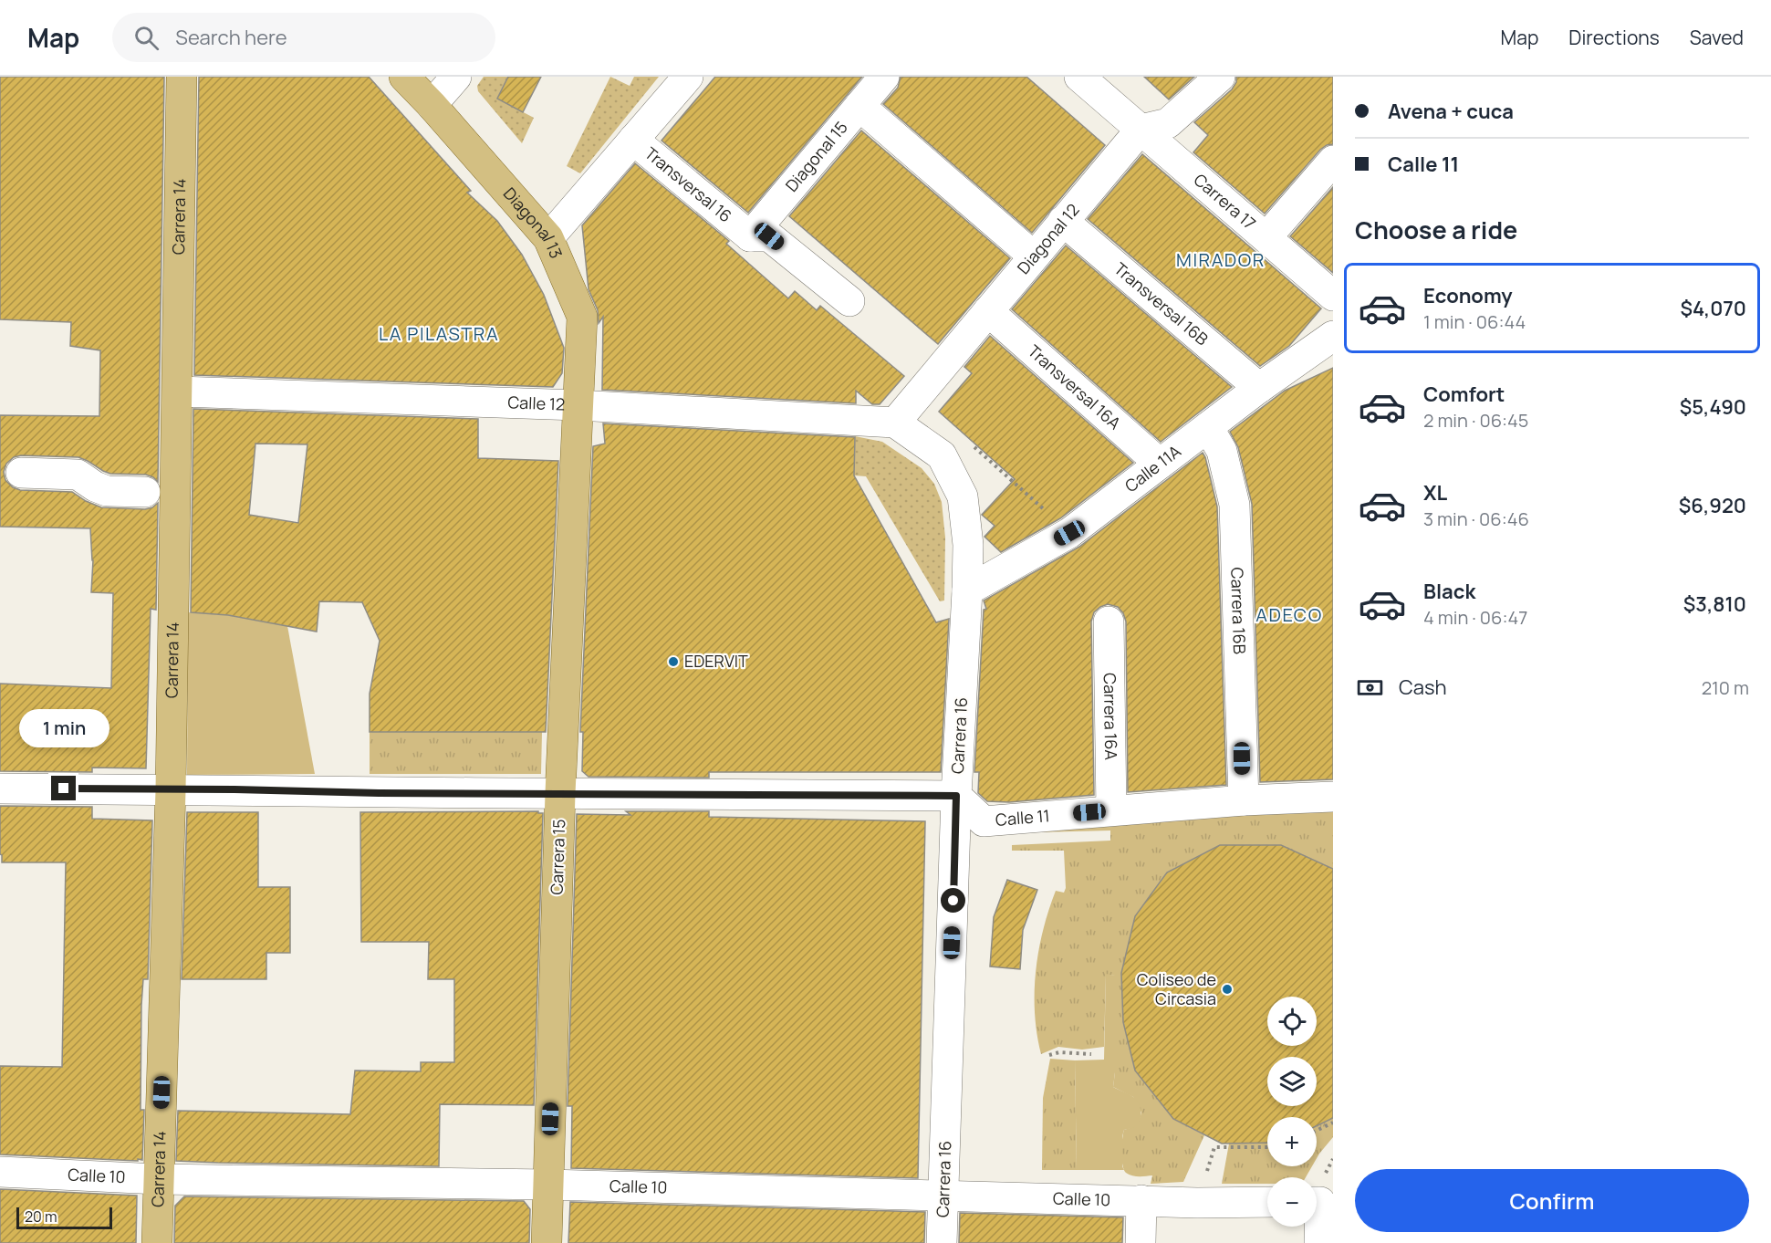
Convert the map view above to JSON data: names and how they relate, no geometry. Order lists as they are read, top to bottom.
{
  "streets": {
    "main road": ["Carrera 14", "Diagonal 13", "Carrera 15"],
    "street": [
      "Diagonal 15",
      "Transversal 16",
      "Carrera 17",
      "Diagonal 12",
      "Transversal 16B",
      "Transversal 16A",
      "Calle 12",
      "Calle 11A",
      "Carrera 16B",
      "Carrera 16A",
      "Carrera 16",
      "Calle 11",
      "Calle 10"
    ]
  },
  "crossings": [
    ["Diagonal 15", "Transversal 16"],
    ["Carrera 17", "Diagonal 12"],
    ["Carrera 14", "Calle 12"],
    ["Carrera 14", "Calle 10"],
    ["Diagonal 13", "Calle 12"],
    ["Diagonal 13", "Carrera 15"],
    ["Diagonal 12", "Transversal 16B"],
    ["Diagonal 12", "Transversal 16A"],
    ["Diagonal 12", "Calle 12"],
    ["Diagonal 12", "Carrera 16"],
    ["Transversal 16B", "Calle 11A"],
    ["Transversal 16A", "Calle 11A"],
    ["Calle 12", "Carrera 16"],
    ["Calle 12", "Carrera 15"],
    ["Calle 11A", "Carrera 16B"],
    ["Calle 11A", "Carrera 16"],
    ["Carrera 16B", "Calle 11"],
    ["Carrera 16A", "Calle 11"],
    ["Carrera 16", "Calle 11"],
    ["Carrera 16", "Calle 10"],
    ["Carrera 15", "Calle 10"]
  ],
  "districts": ["MIRADOR", "LA PILASTRA", "ADECO"],
  "places": ["EDERVIT", "Coliseo de Circasia"],
  "scale_bar": "20 m",
  "page": {
    "header": "Map",
    "search": "Search here",
    "nav": ["Map", "Directions", "Saved"],
    "banner": ["Avena + cuca", "Calle 11"],
    "heading": "Choose a ride",
    "list": [
      {
        "name": "Economy",
        "note": "1 min · 06:44",
        "value": "$4,070"
      },
      {
        "name": "Comfort",
        "note": "2 min · 06:45",
        "value": "$5,490"
      },
      {
        "name": "XL",
        "note": "3 min · 06:46",
        "value": "$6,920"
      },
      {
        "name": "Black",
        "note": "4 min · 06:47",
        "value": "$3,810"
      }
    ],
    "pay": ["Cash", "210 m"],
    "bubble": "1 min",
    "map_buttons": ["+", "−"],
    "buttons": "Confirm",
    "scale": "20 m"
  }
}
